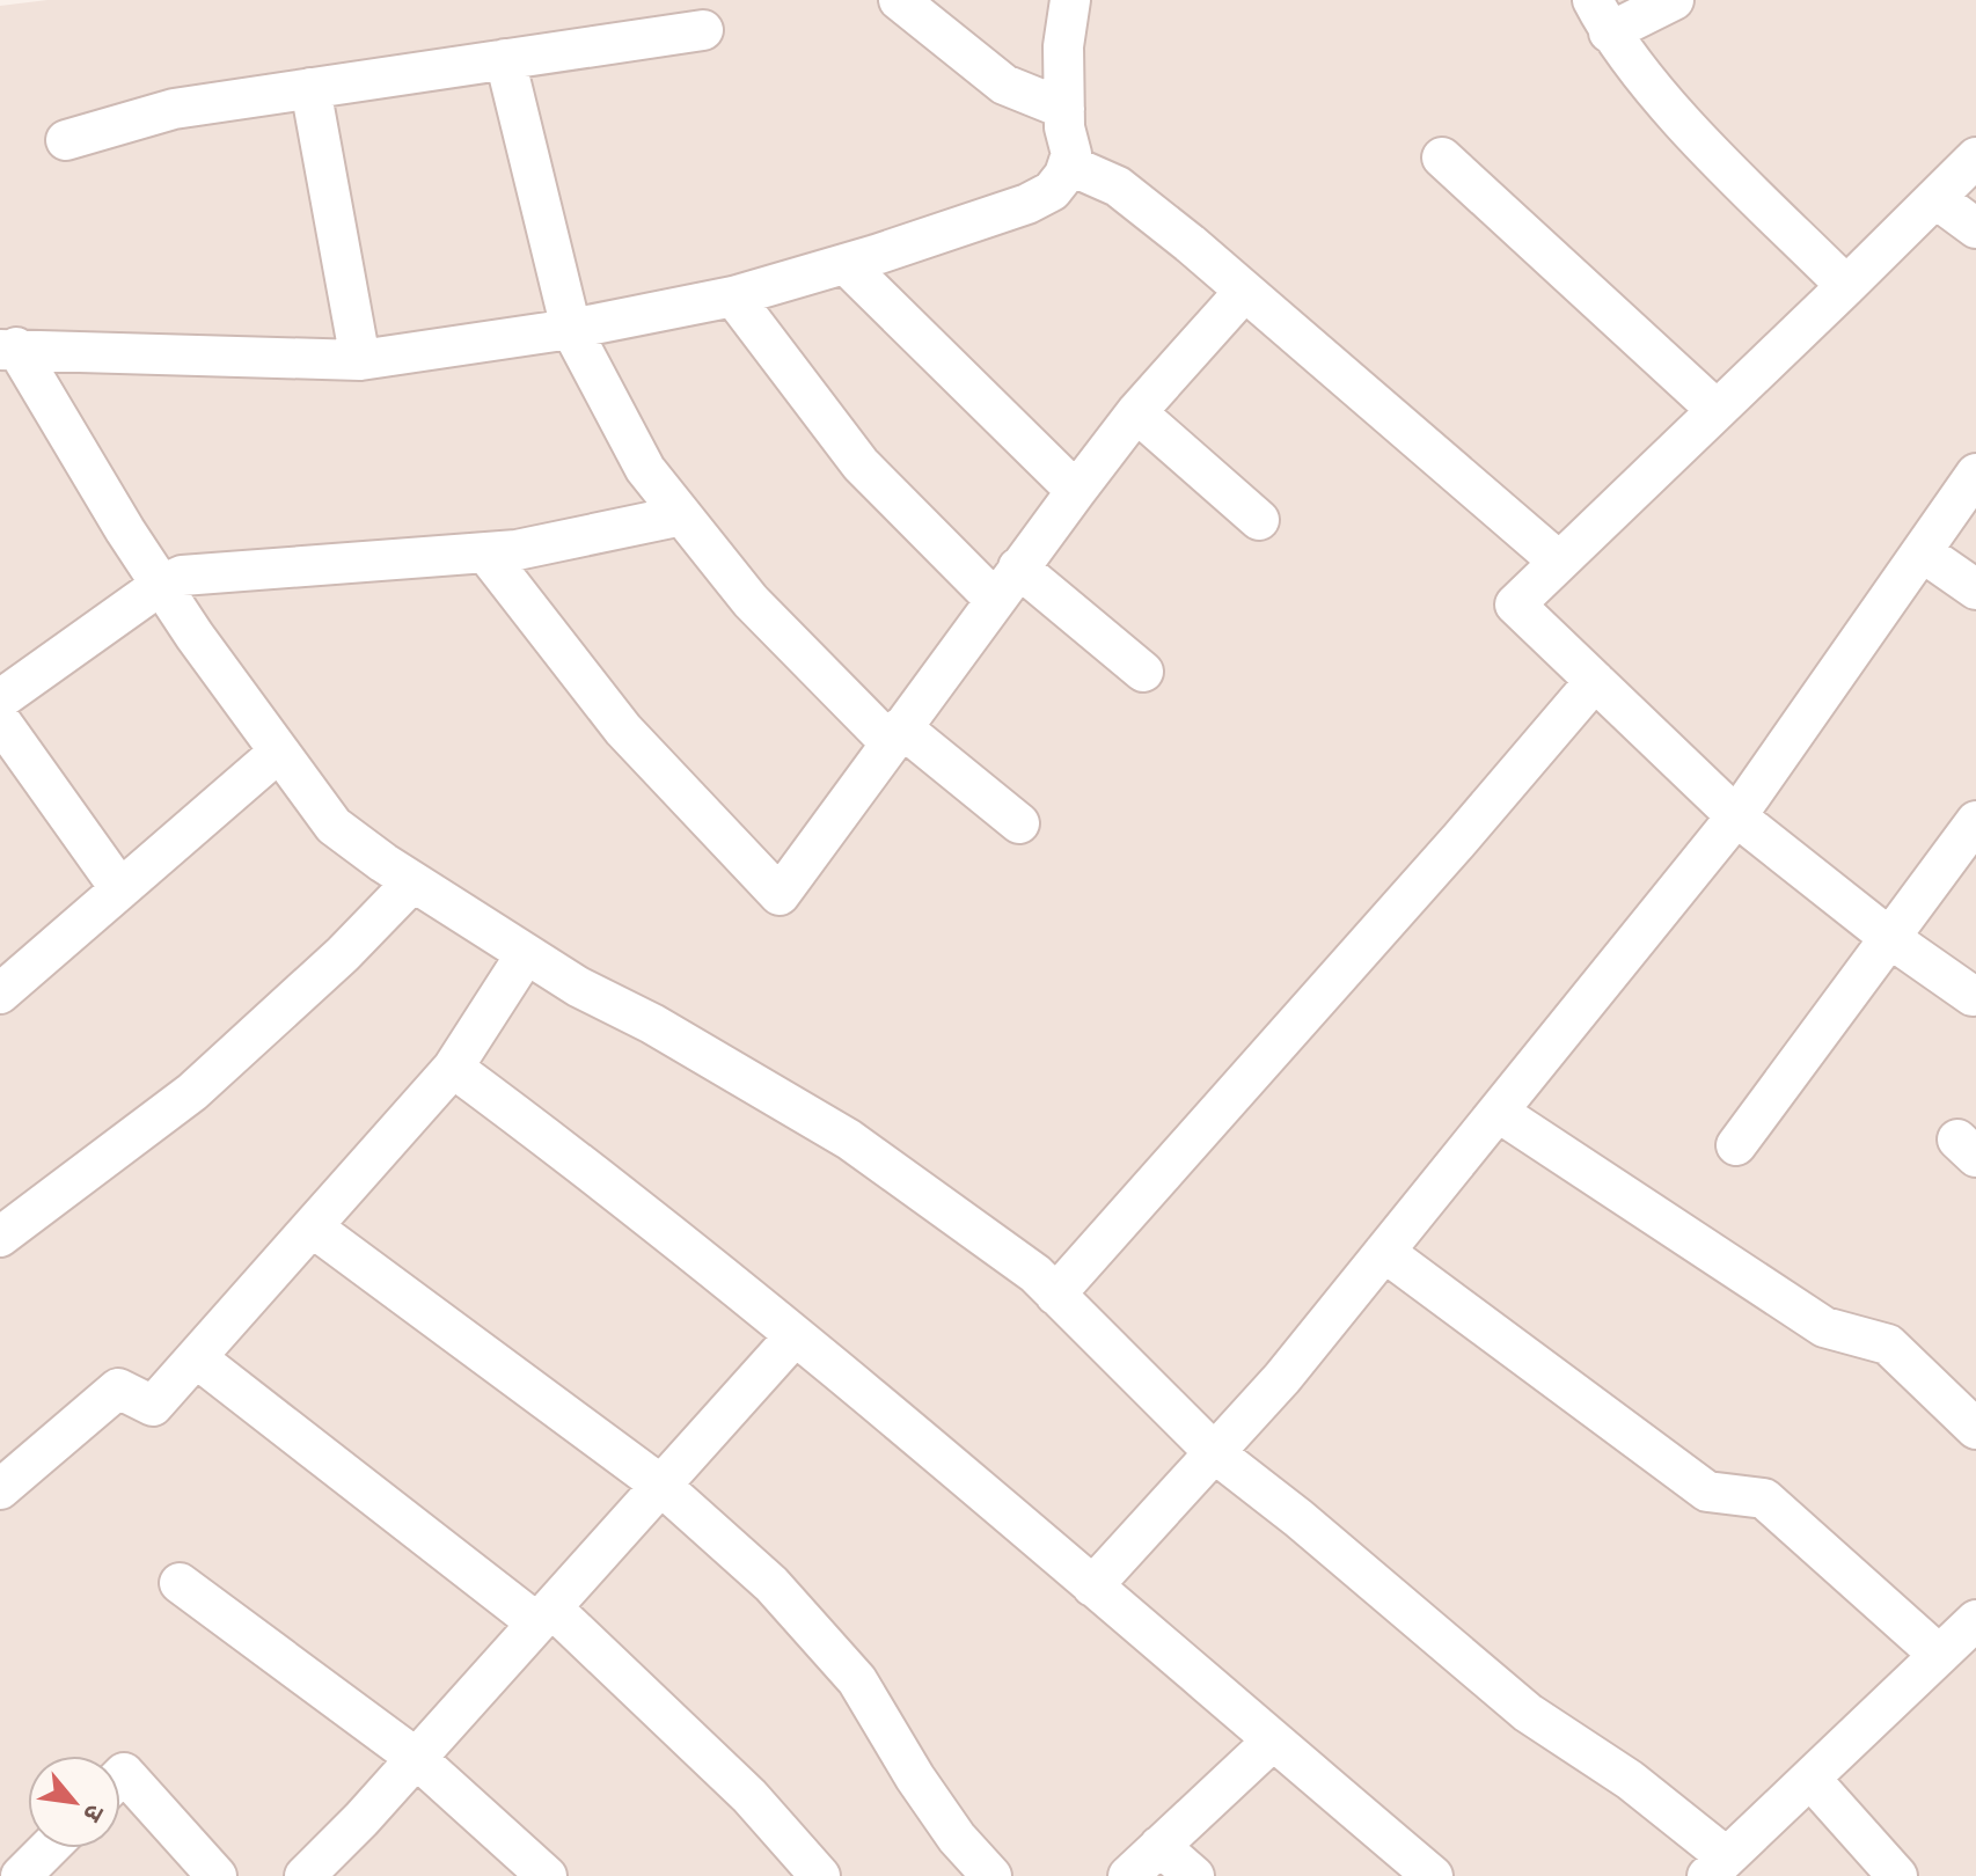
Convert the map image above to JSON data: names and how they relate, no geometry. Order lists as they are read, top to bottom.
{
  "north": "bottom right"
}
